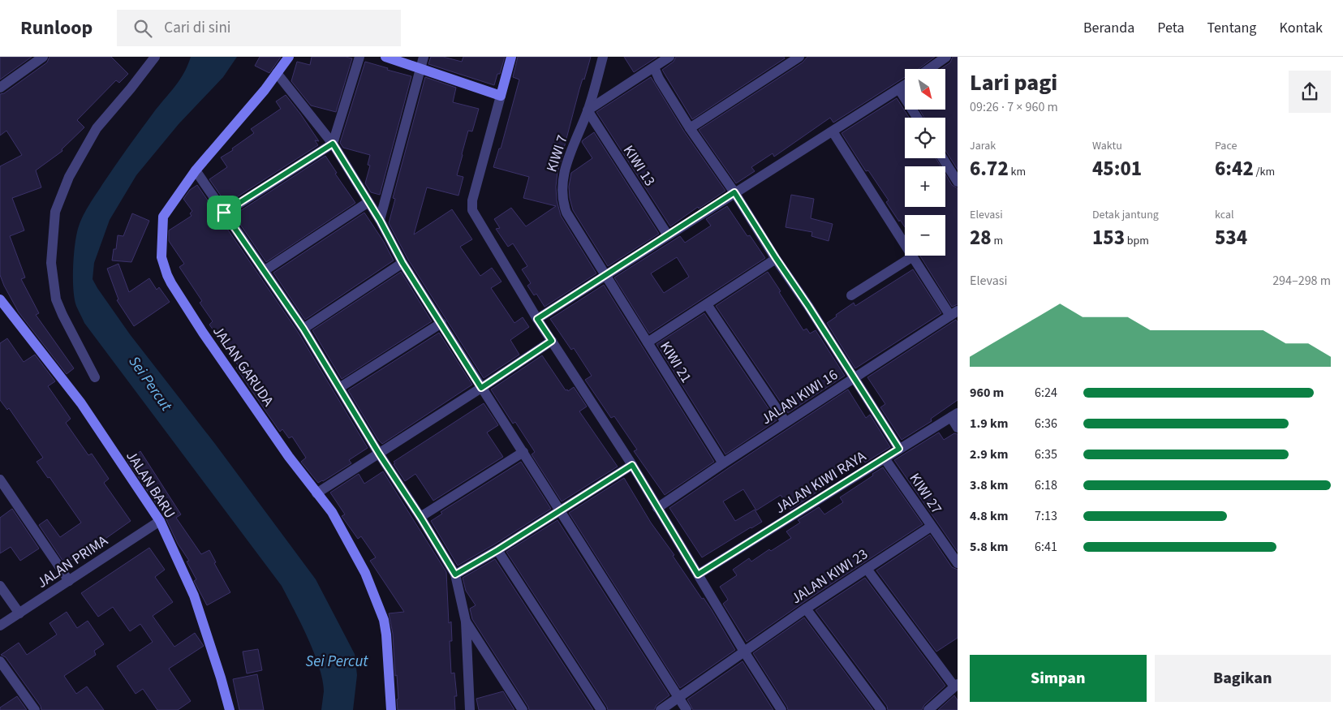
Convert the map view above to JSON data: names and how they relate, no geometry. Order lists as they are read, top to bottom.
{
  "streets": {
    "street": [
      "KIWI 7",
      "KIWI 13",
      "KIWI 21",
      "JALAN GARUDA",
      "JALAN KIWI 16",
      "JALAN KIWI RAYA",
      "JALAN BARU",
      "KIWI 27",
      "JALAN PRIMA",
      "JALAN KIWI 23"
    ]
  },
  "crossings": [
    ["KIWI 7", "KIWI 13"],
    ["KIWI 7", "KIWI 21"],
    ["KIWI 21", "JALAN KIWI 16"],
    ["JALAN KIWI RAYA", "KIWI 27"],
    ["JALAN BARU", "JALAN PRIMA"],
    ["KIWI 27", "JALAN KIWI 23"]
  ],
  "water": ["Sei Percut"],
  "north": "bottom right",
  "page": {
    "header": "Runloop",
    "search": "Cari di sini",
    "nav": [
      "Beranda",
      "Peta",
      "Tentang",
      "Kontak"
    ],
    "heading": ["Lari pagi", "09:26 · 7 × 960 m"],
    "map_buttons": ["+", "−"],
    "stats": [
      ["Jarak", "6.72 km"],
      ["Waktu", "45:01"],
      ["Pace", "6:42 /km"],
      ["Elevasi", "28 m"],
      ["Detak jantung", "153 bpm"],
      ["kcal", "534"]
    ],
    "chart": ["Elevasi", "294–298 m"],
    "list": [
      {
        "name": "960 m",
        "note": "6:24"
      },
      {
        "name": "1.9 km",
        "note": "6:36"
      },
      {
        "name": "2.9 km",
        "note": "6:35"
      },
      {
        "name": "3.8 km",
        "note": "6:18"
      },
      {
        "name": "4.8 km",
        "note": "7:13"
      },
      {
        "name": "5.8 km",
        "note": "6:41"
      }
    ],
    "buttons": ["Simpan", "Bagikan"]
  }
}
